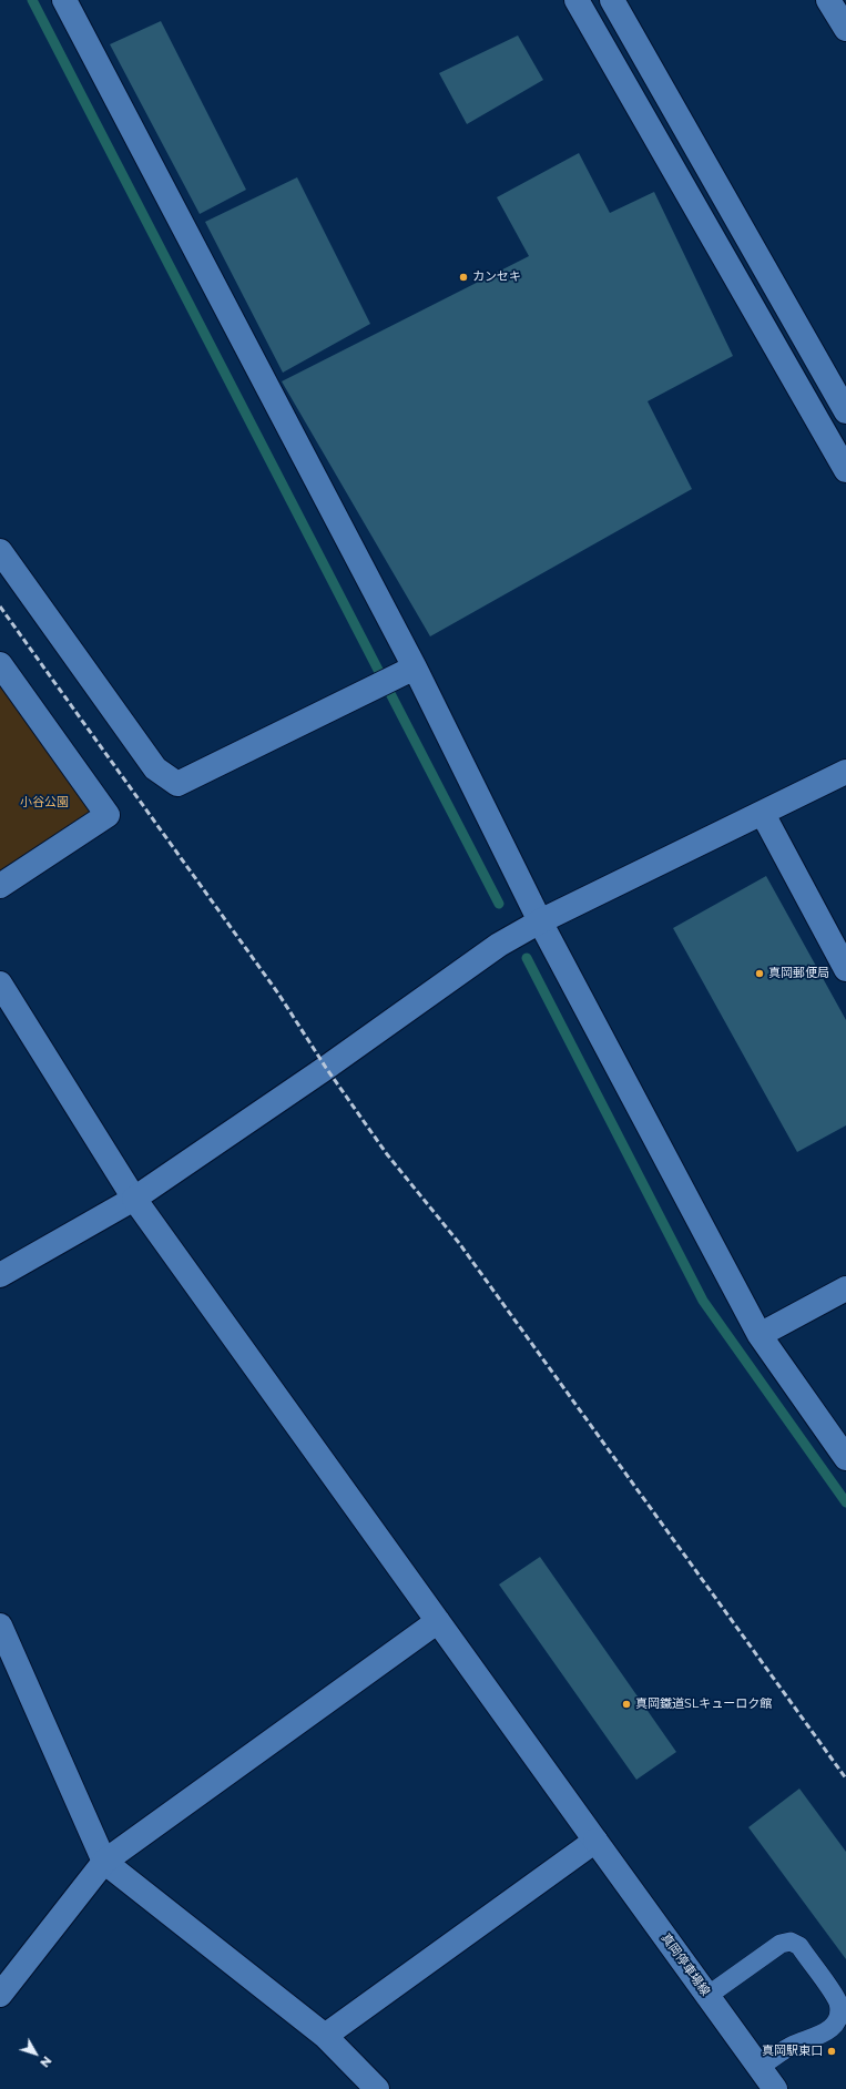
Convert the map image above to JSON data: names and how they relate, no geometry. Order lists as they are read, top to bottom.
{
  "streets": {
    "street": ["真岡停車場線"]
  },
  "parks": ["小谷公園"],
  "places": [
    "カンセキ",
    "真岡郵便局",
    "真岡鐵道SLキューロク館",
    "真岡駅東口"
  ],
  "north": "bottom right"
}
